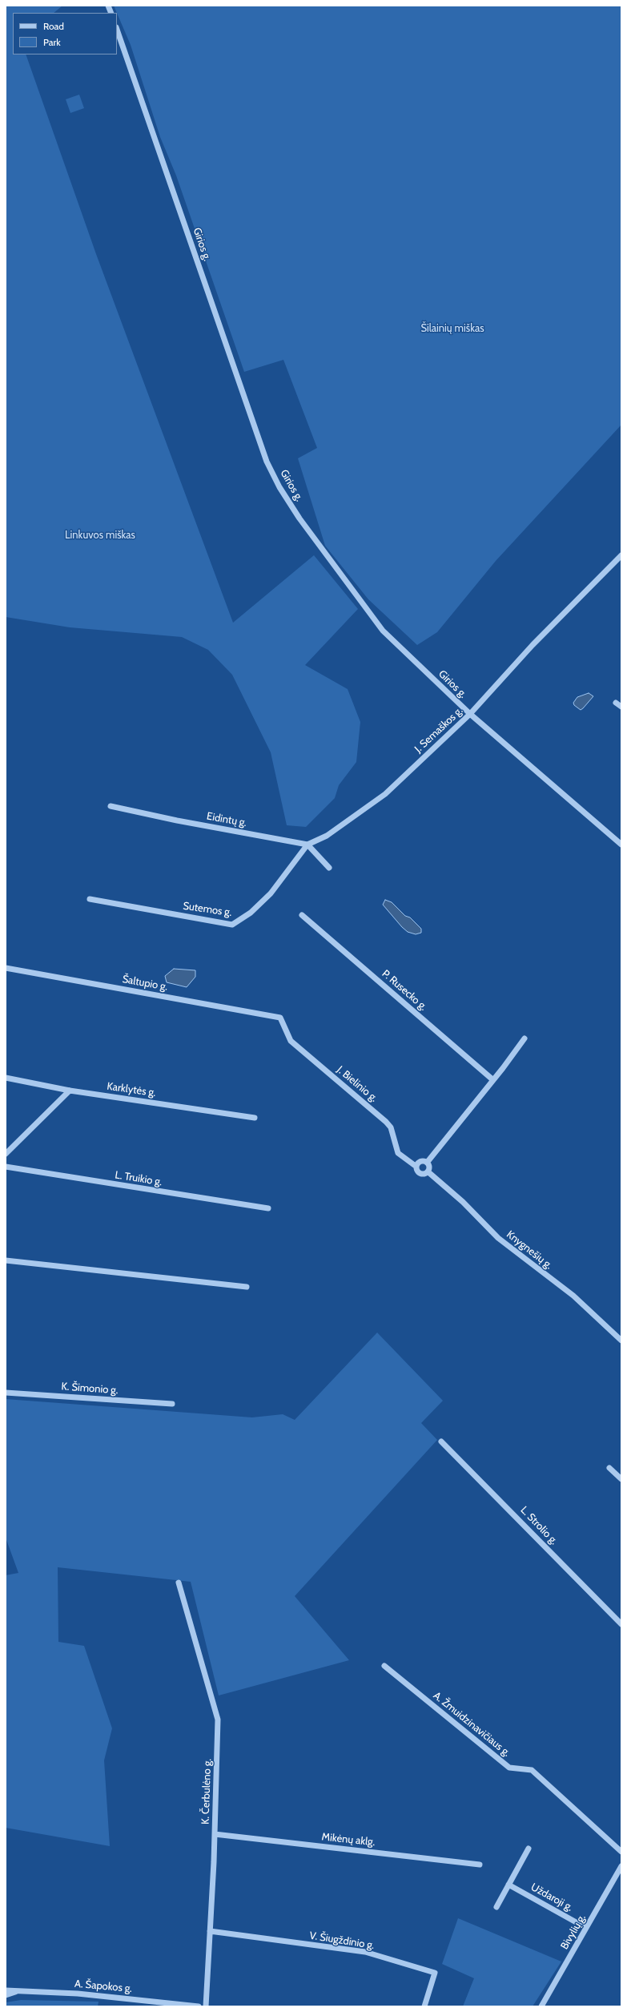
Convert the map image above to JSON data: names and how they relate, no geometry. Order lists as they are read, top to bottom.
{
  "streets": {
    "street": [
      "Girios g.",
      "J. Semaškos g.",
      "Eidintų g.",
      "Sutemos g.",
      "Šaltupio g.",
      "P. Rusecko g.",
      "J. Bielinio g.",
      "Karklytės g.",
      "L. Truikio g.",
      "Knygnešių g.",
      "K. Šimonio g.",
      "L. Strolio g.",
      "A. Žmuidzinavičiaus g.",
      "K. Čerbulėno g.",
      "Mikėnų aklg.",
      "Uždaroji g.",
      "Bivylių g.",
      "V. Šiugždinio g.",
      "A. Šapokos g."
    ]
  },
  "crossings": [
    ["Girios g.", "J. Semaškos g."],
    ["J. Semaškos g.", "Eidintų g."],
    ["J. Semaškos g.", "Sutemos g."],
    ["Eidintų g.", "Sutemos g."],
    ["Šaltupio g.", "J. Bielinio g."],
    ["J. Bielinio g.", "Knygnešių g."],
    ["K. Čerbulėno g.", "Mikėnų aklg."],
    ["K. Čerbulėno g.", "V. Šiugždinio g."],
    ["Uždaroji g.", "Bivylių g."]
  ],
  "parks": ["Šilainių miškas", "Linkuvos miškas"],
  "legend": ["Road", "Park"]
}
